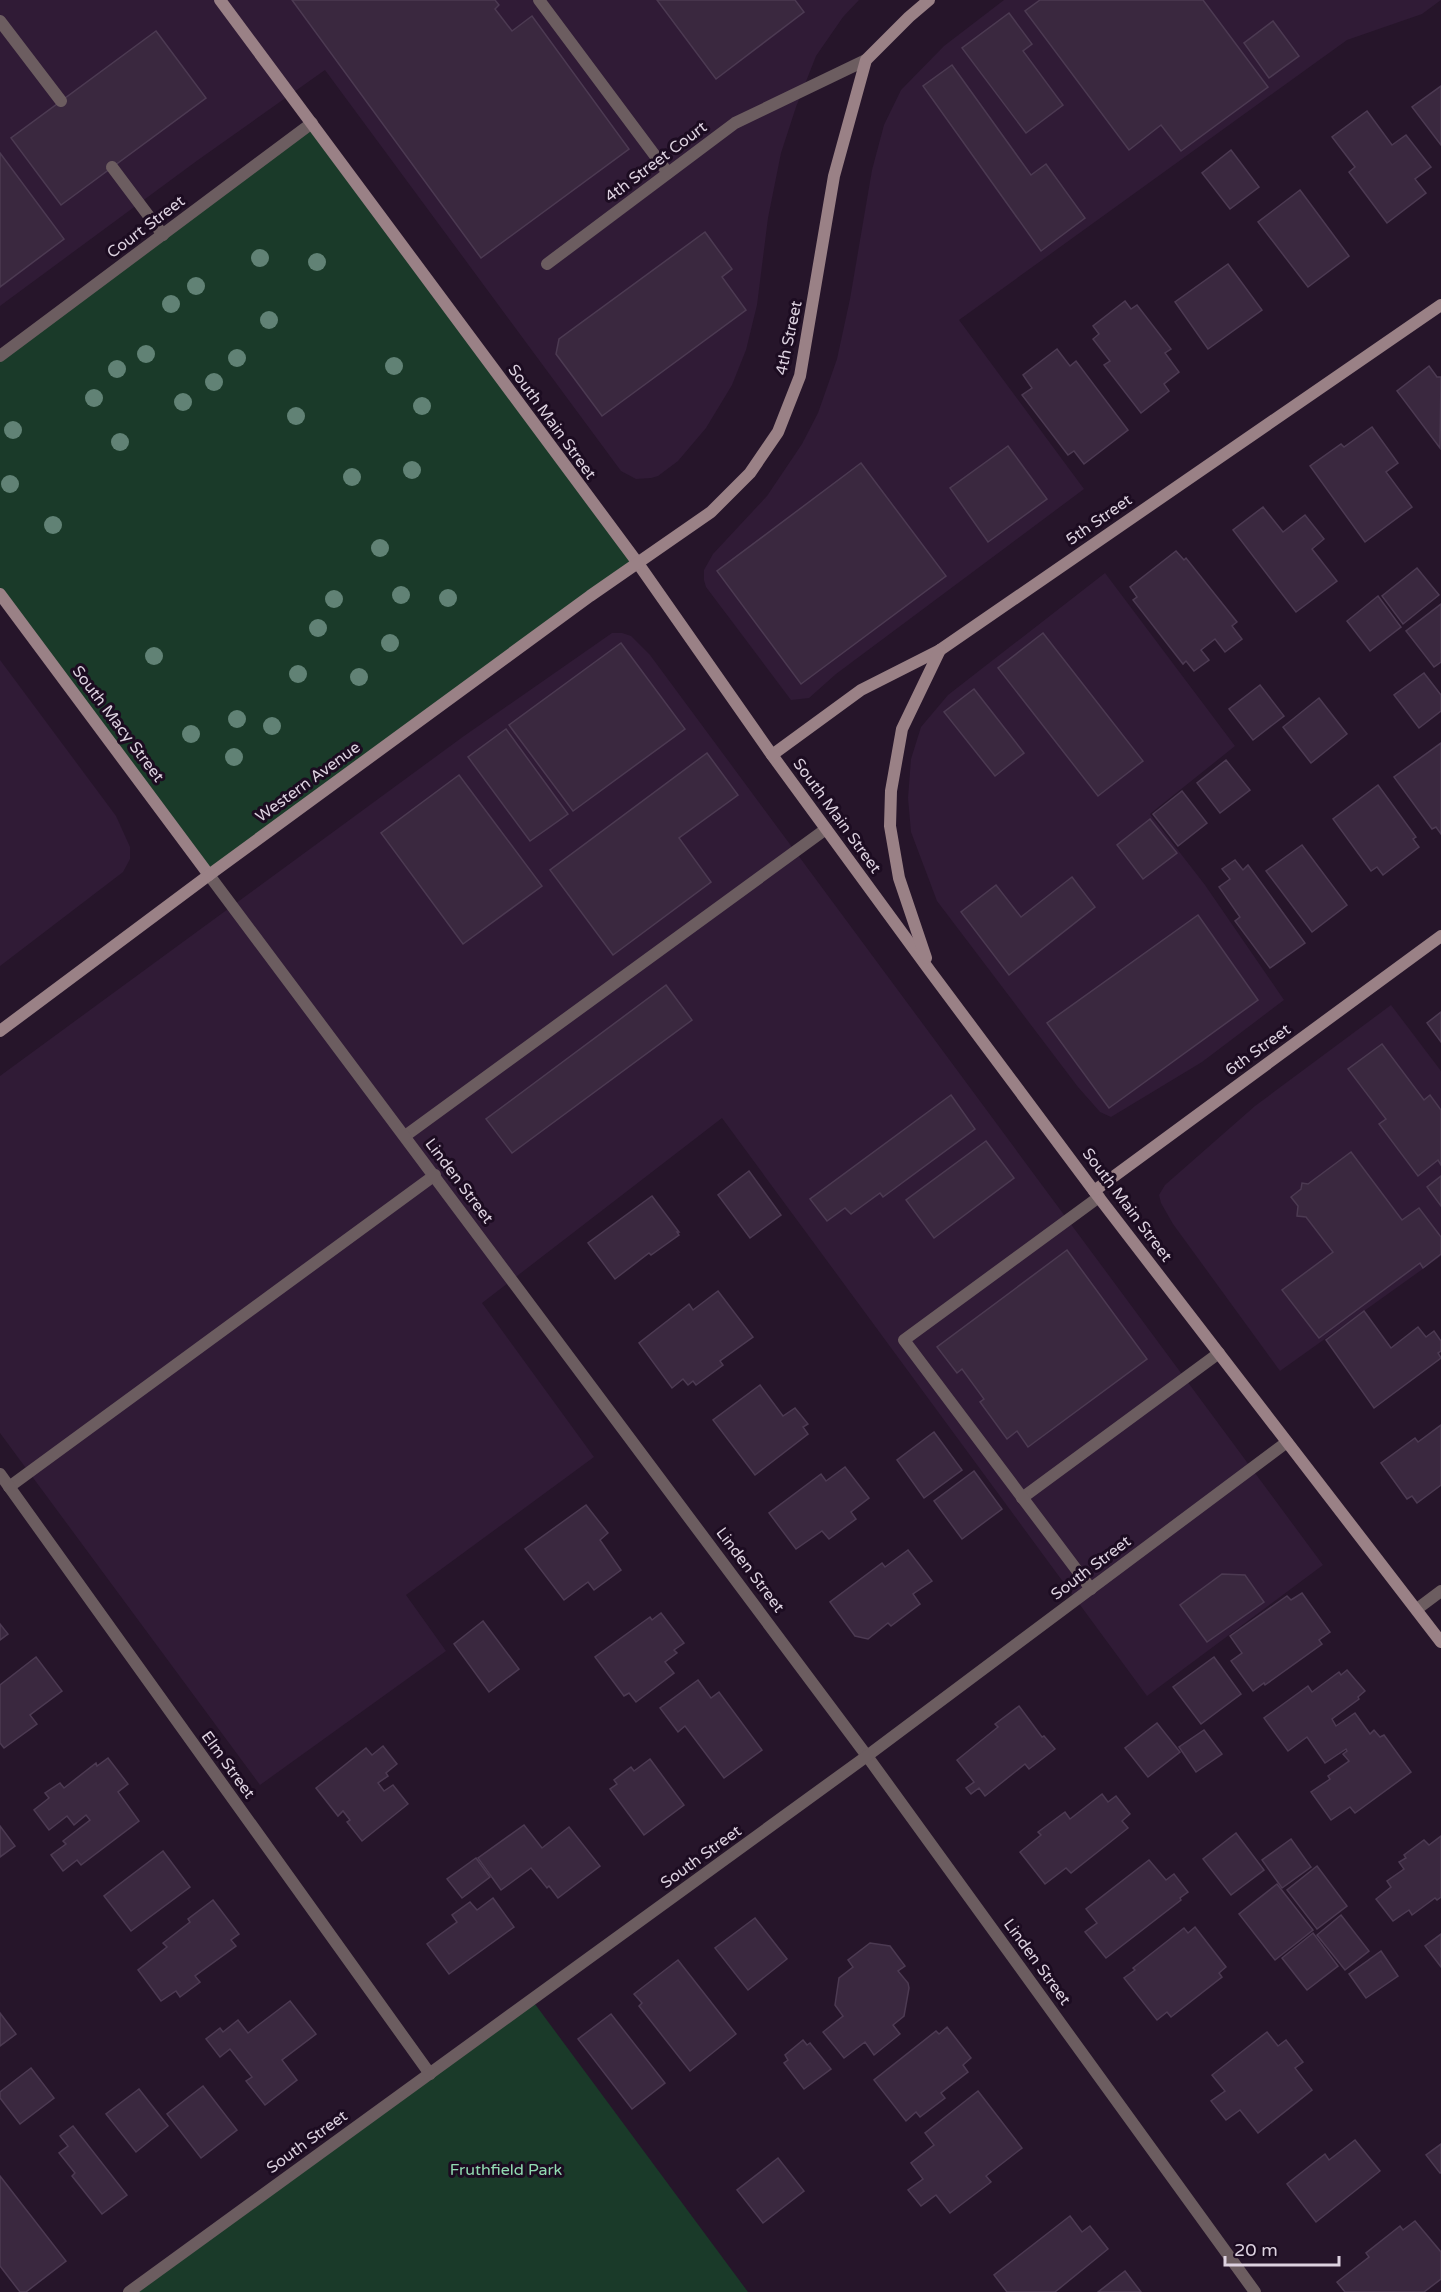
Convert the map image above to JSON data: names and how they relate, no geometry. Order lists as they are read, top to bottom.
{
  "streets": {
    "main road": [
      "4th Street",
      "South Main Street",
      "5th Street",
      "South Macy Street",
      "Western Avenue",
      "6th Street"
    ],
    "street": [
      "4th Street Court",
      "Court Street",
      "Linden Street",
      "South Street",
      "Elm Street"
    ]
  },
  "crossings": [
    ["4th Street Court", "4th Street"],
    ["Court Street", "South Main Street"],
    ["4th Street", "South Main Street"],
    ["4th Street", "Western Avenue"],
    ["South Main Street", "5th Street"],
    ["South Main Street", "Western Avenue"],
    ["South Main Street", "6th Street"],
    ["South Main Street", "South Street"],
    ["South Macy Street", "Western Avenue"],
    ["South Macy Street", "Linden Street"],
    ["Western Avenue", "Linden Street"],
    ["Linden Street", "South Street"],
    ["South Street", "Elm Street"]
  ],
  "parks": ["Fruthfield Park"],
  "scale_bar": "20 m"
}
